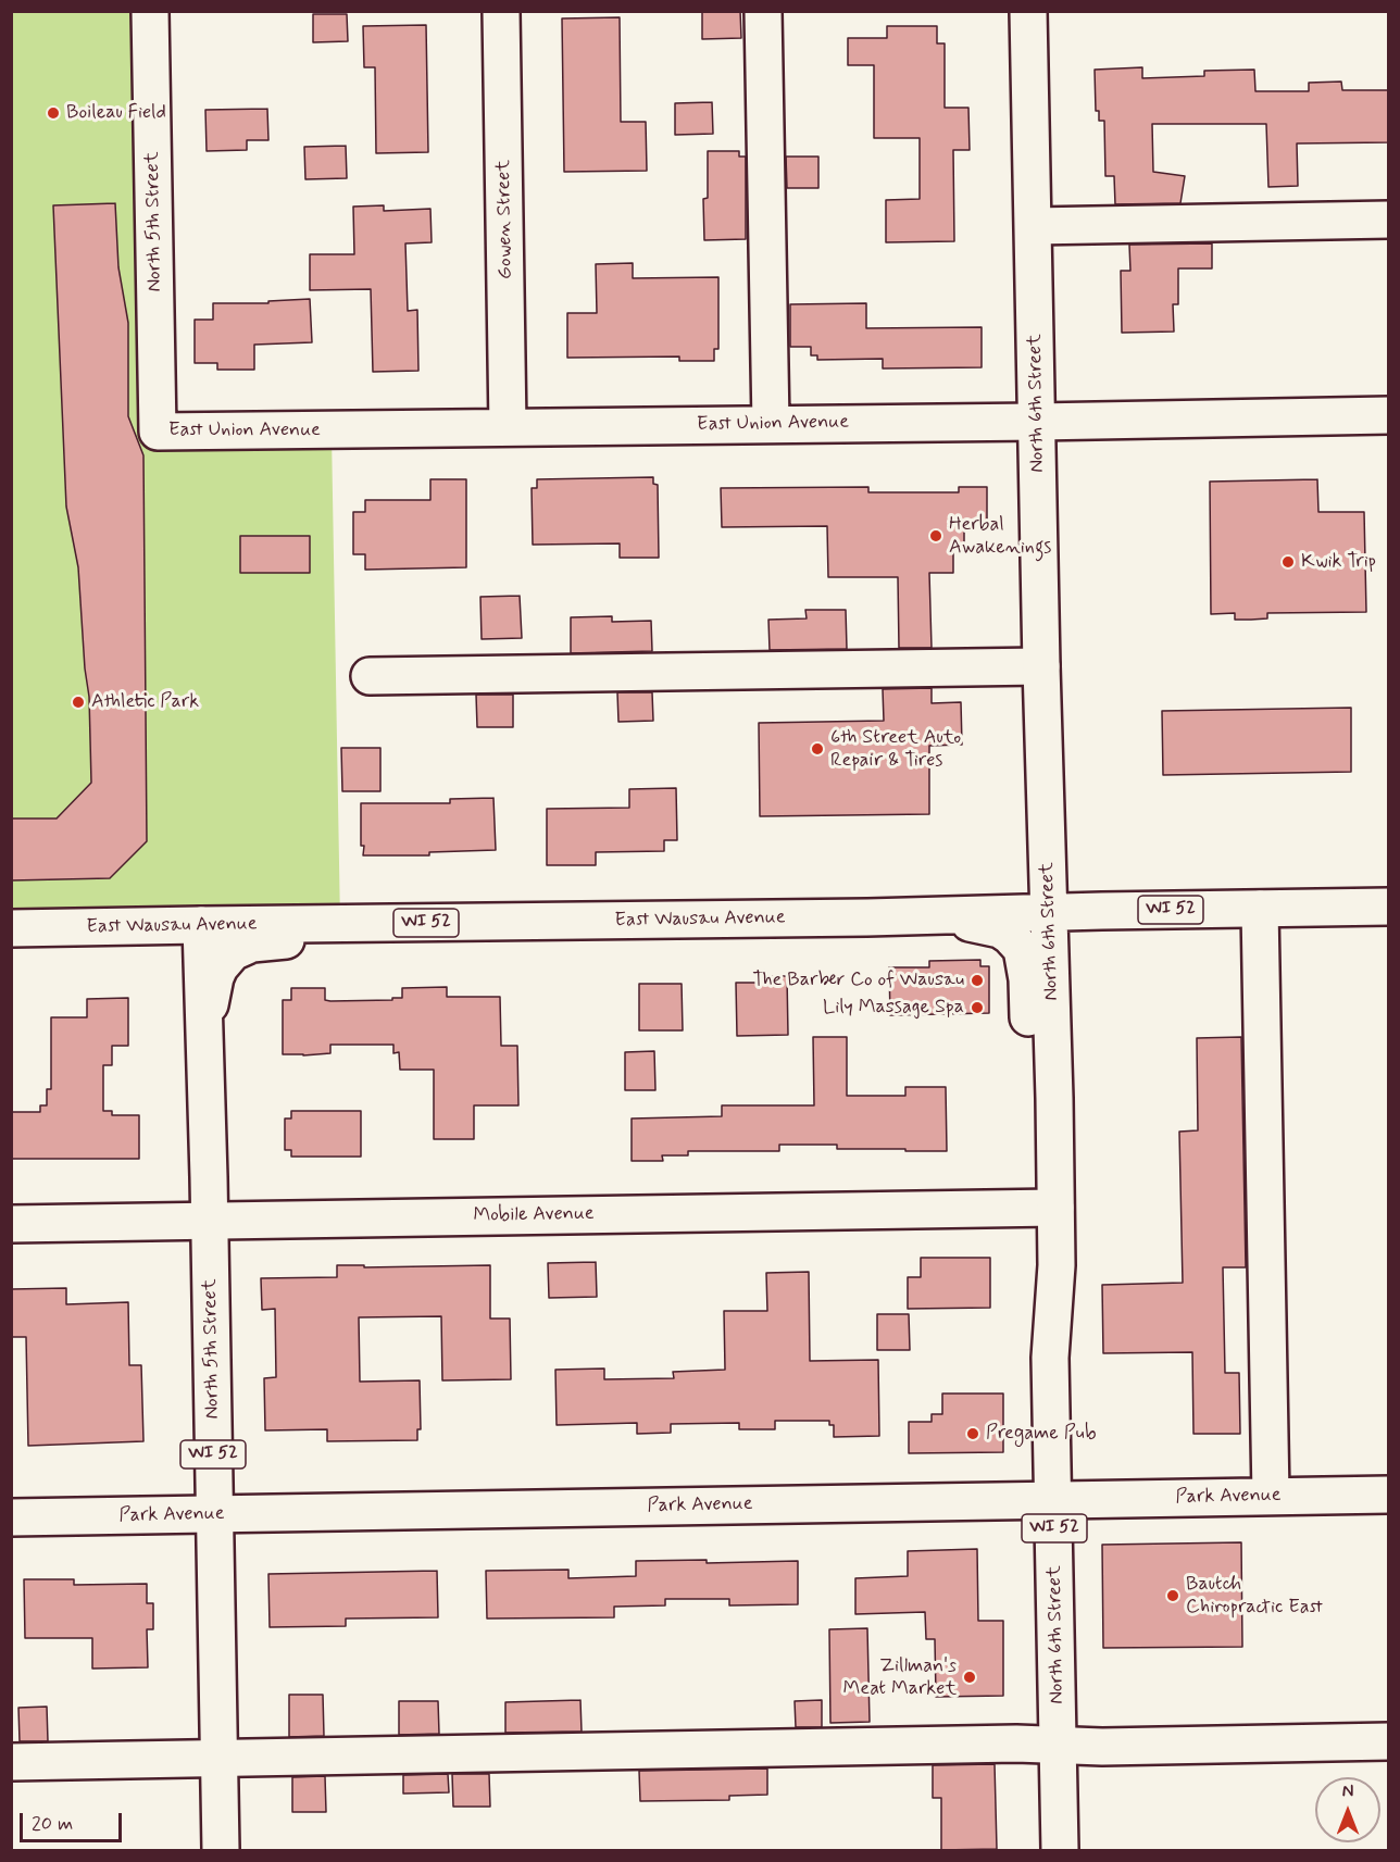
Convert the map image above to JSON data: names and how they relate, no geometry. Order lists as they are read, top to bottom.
{
  "streets": {
    "main road": [
      "Gowen Street",
      "North 5th Street",
      "North 6th Street",
      "East Union Avenue",
      "WI 52",
      "East Wausau Avenue",
      "Mobile Avenue",
      "Park Avenue"
    ]
  },
  "crossings": [
    ["Gowen Street", "East Union Avenue"],
    ["North 5th Street", "East Union Avenue"],
    ["North 5th Street", "East Wausau Avenue"],
    ["North 5th Street", "Mobile Avenue"],
    ["North 5th Street", "Park Avenue"],
    ["North 6th Street", "East Union Avenue"],
    ["North 6th Street", "East Wausau Avenue"],
    ["North 6th Street", "Mobile Avenue"],
    ["North 6th Street", "Park Avenue"]
  ],
  "places": [
    "Boileau Field",
    "Herbal Awakenings",
    "Kwik Trip",
    "Athletic Park",
    "6th Street Auto Repair & Tires",
    "The Barber Co of Wausau",
    "Lily Massage Spa",
    "Pregame Pub",
    "Bautch Chiropractic East",
    "Zillman's Meat Market"
  ],
  "scale_bar": "20 m",
  "north": "top"
}
